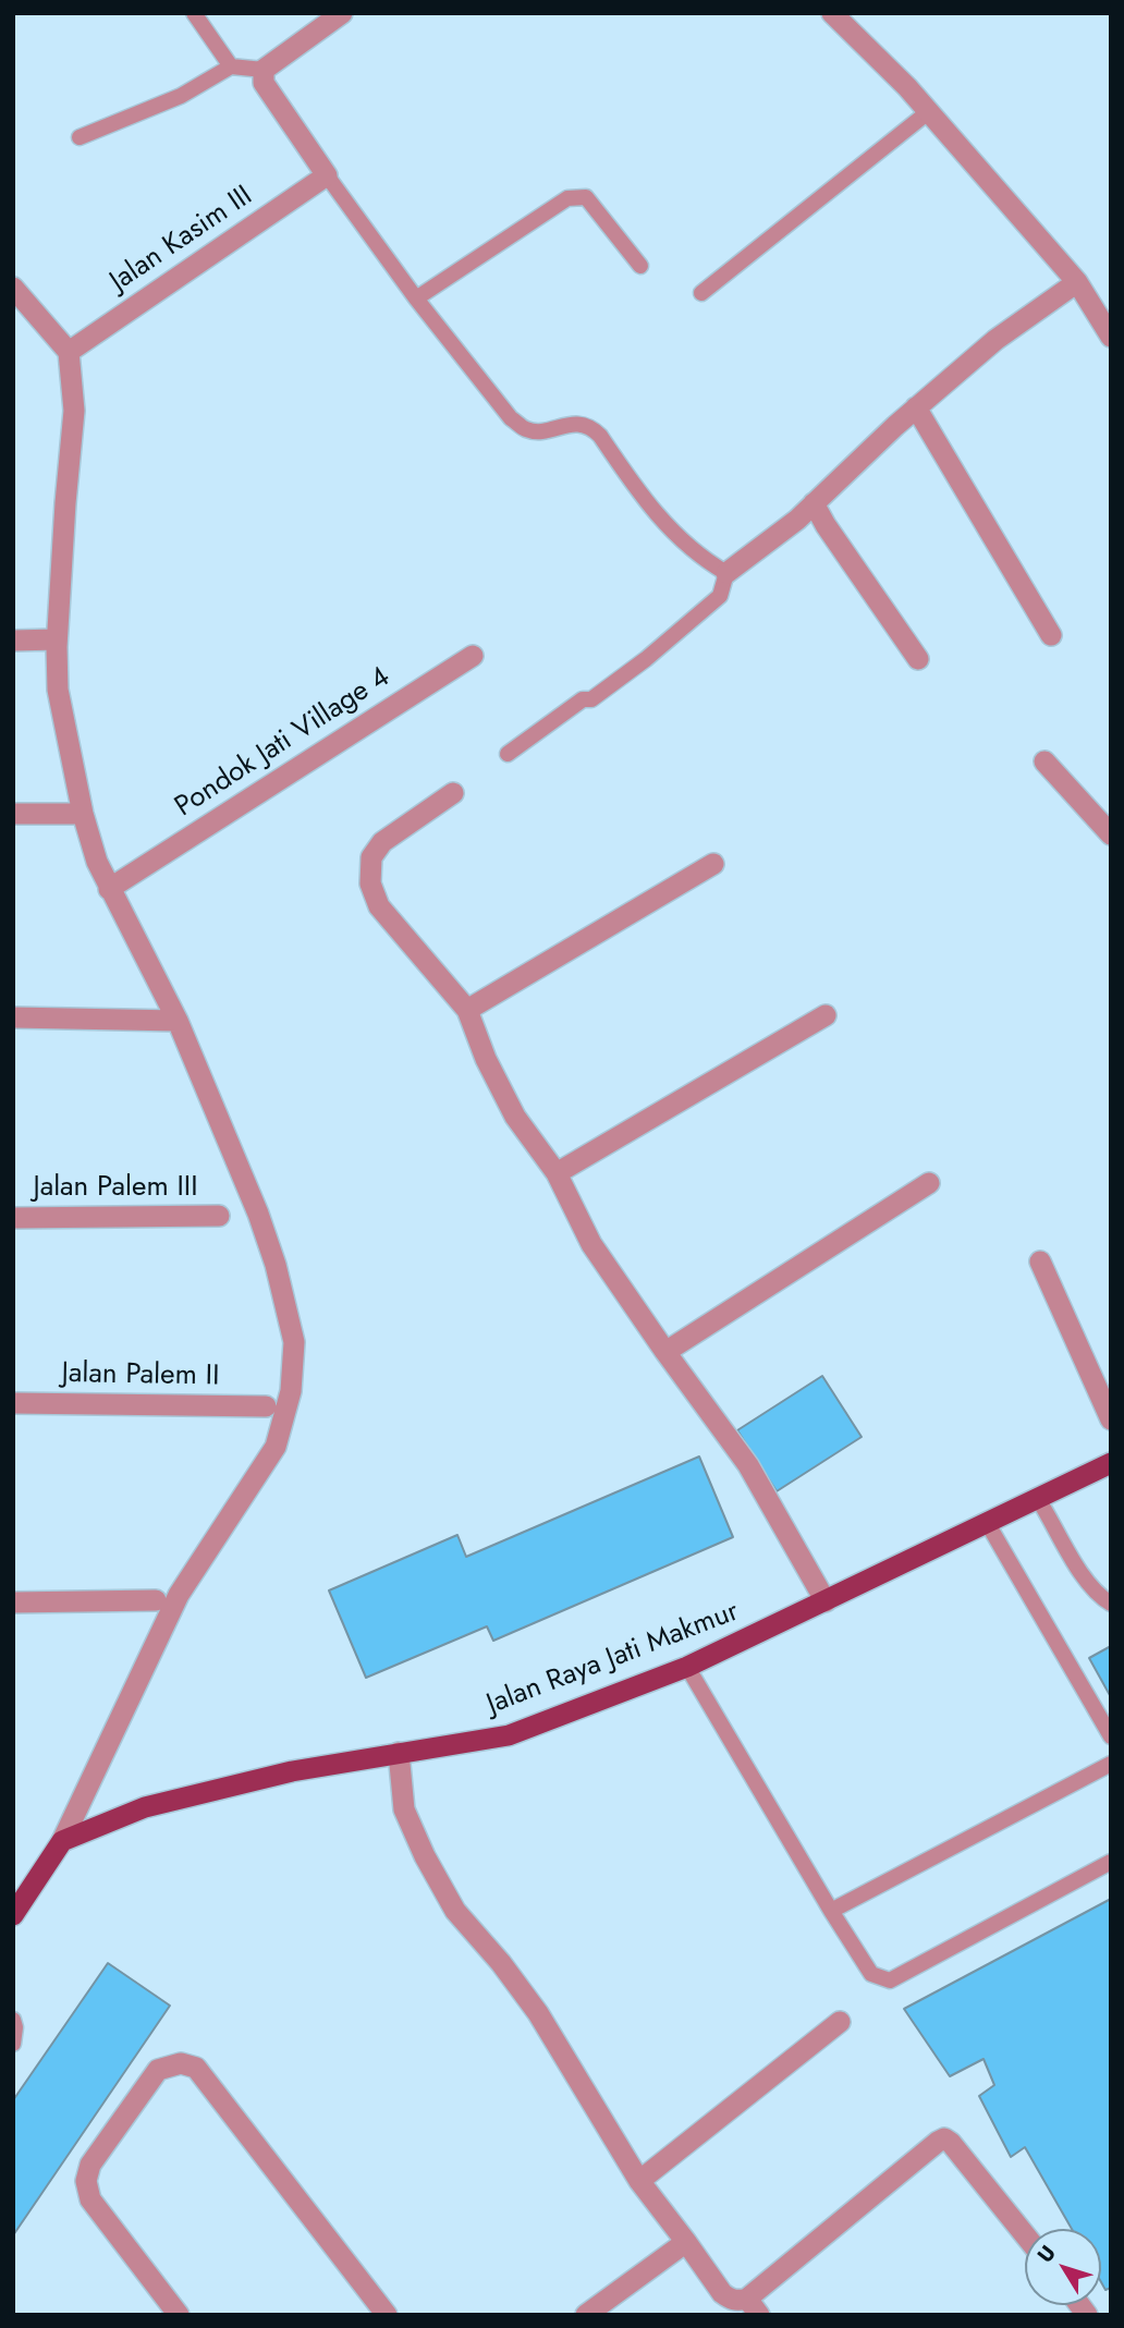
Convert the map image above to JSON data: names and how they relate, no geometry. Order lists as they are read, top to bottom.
{
  "streets": {
    "main road": ["Jalan Raya Jati Makmur"],
    "street": [
      "Jalan Kasim III",
      "Pondok Jati Village 4",
      "Jalan Palem III",
      "Jalan Palem II"
    ]
  },
  "north": "top left"
}
